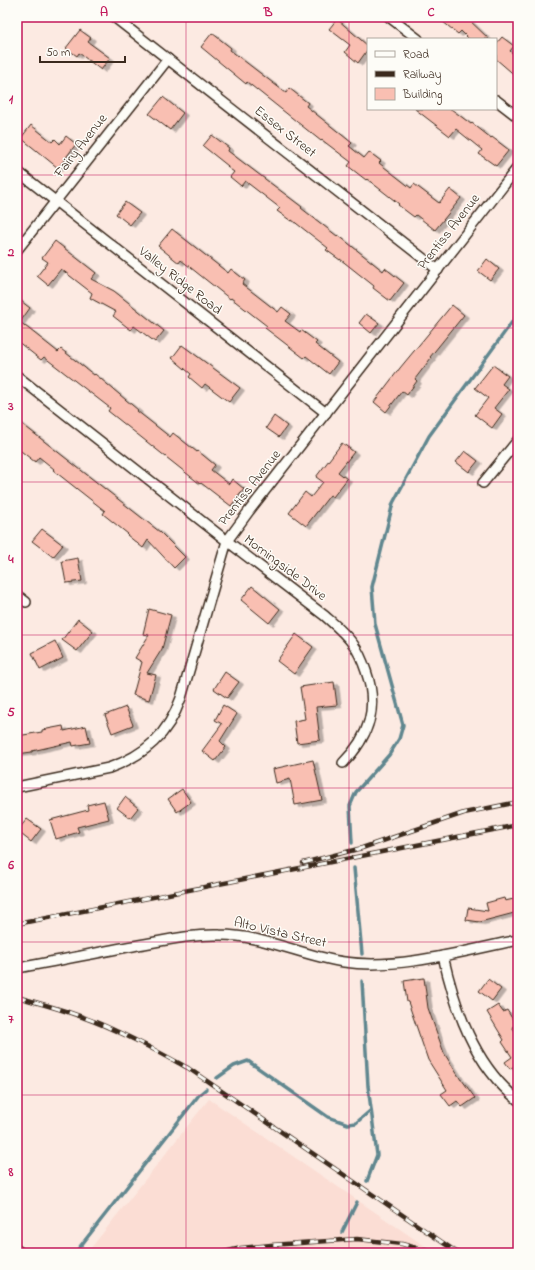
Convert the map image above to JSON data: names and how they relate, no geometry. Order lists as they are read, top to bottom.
{
  "streets": {
    "street": [
      "Essex Street",
      "Fairy Avenue",
      "Prentiss Avenue",
      "Valley Ridge Road",
      "Morningside Drive",
      "Alto Vista Street"
    ]
  },
  "crossings": [
    ["Essex Street", "Fairy Avenue"],
    ["Essex Street", "Prentiss Avenue"],
    ["Fairy Avenue", "Valley Ridge Road"],
    ["Prentiss Avenue", "Valley Ridge Road"],
    ["Prentiss Avenue", "Morningside Drive"]
  ],
  "legend": ["Road", "Railway", "Building"],
  "scale_bar": "50 m",
  "grid": {
    "columns": ["A", "B", "C"],
    "rows": [
      "1",
      "2",
      "3",
      "4",
      "5",
      "6",
      "7",
      "8"
    ]
  }
}
